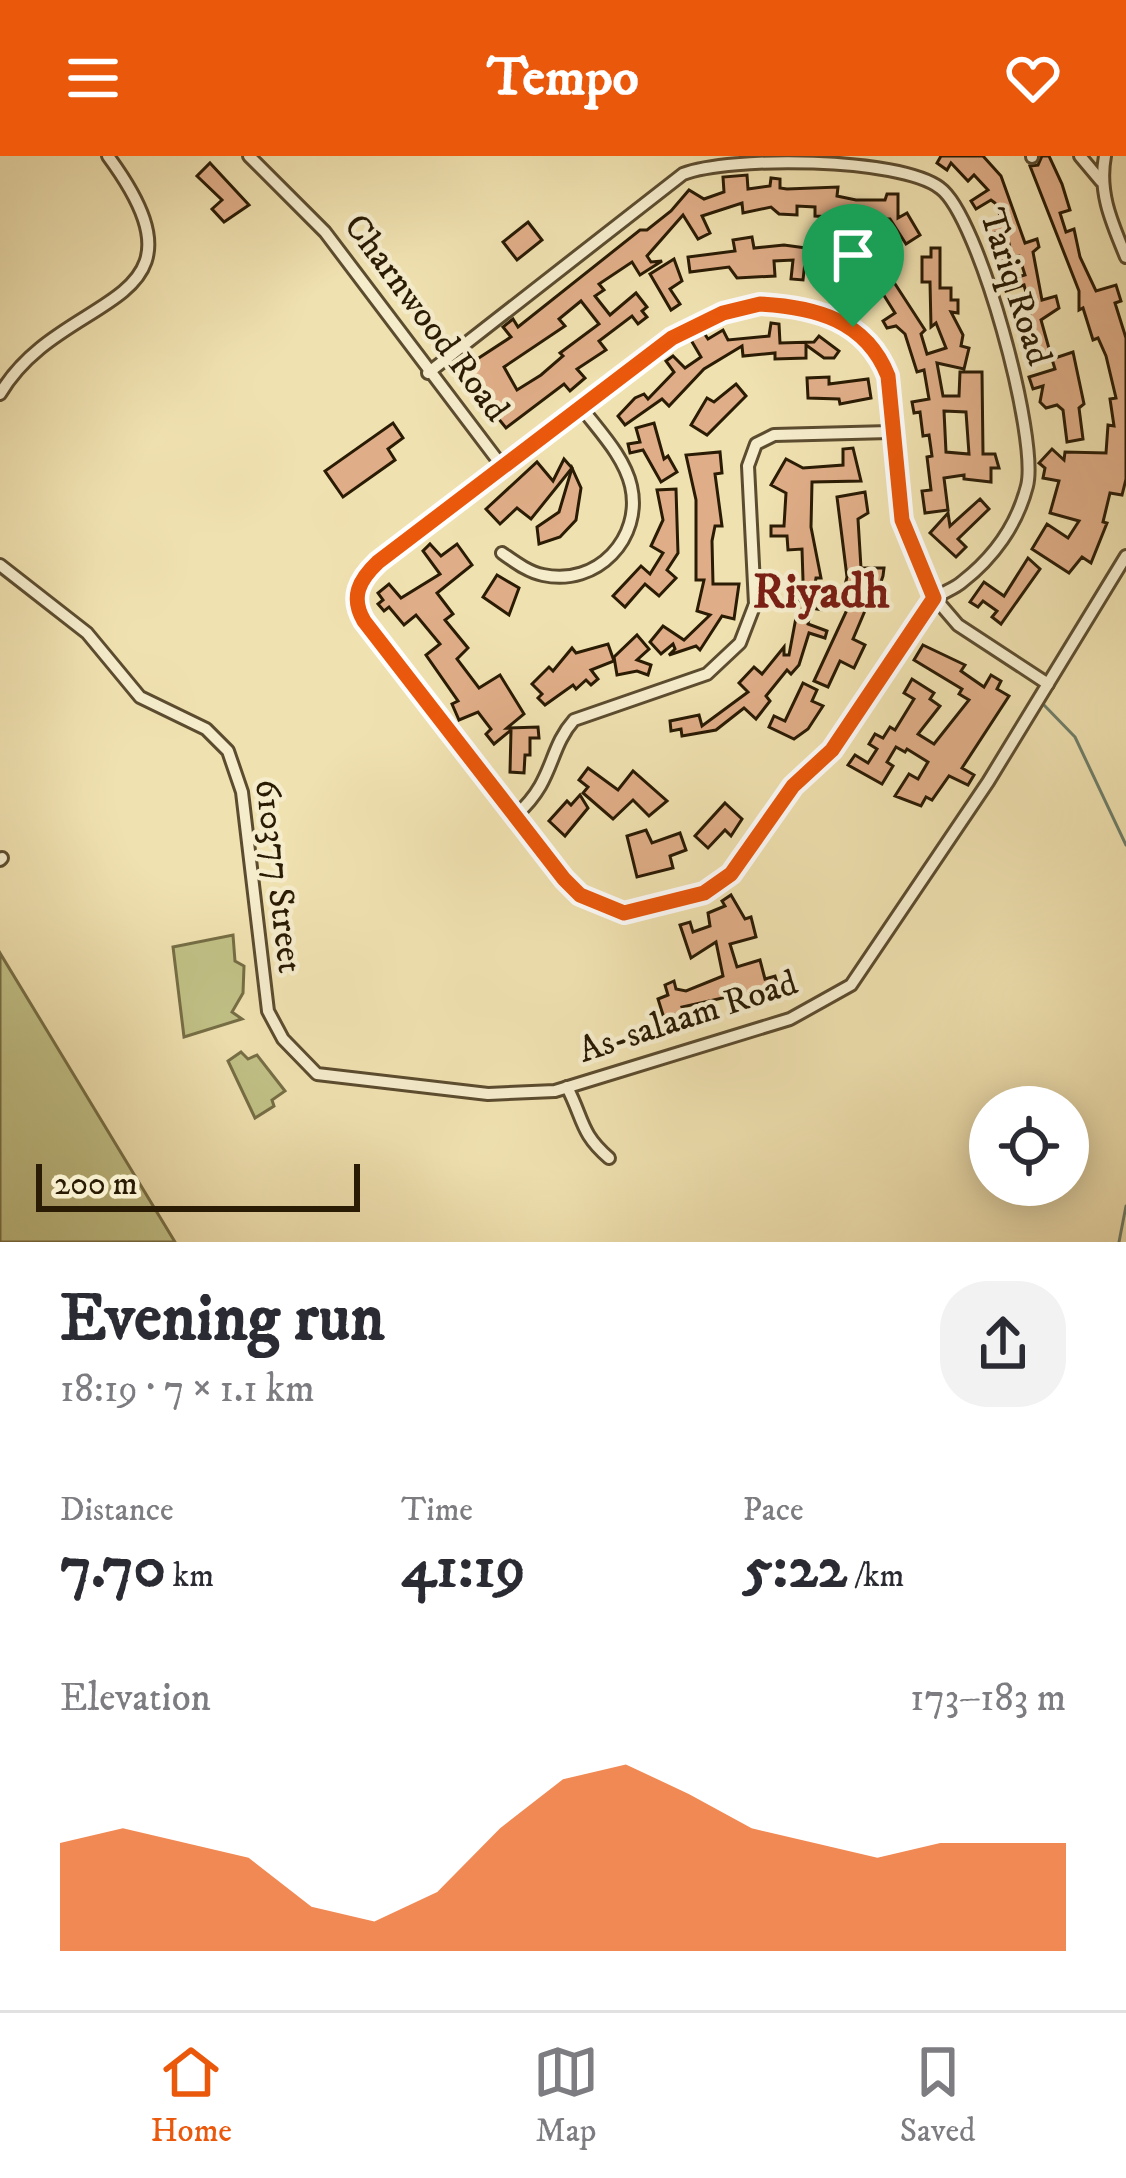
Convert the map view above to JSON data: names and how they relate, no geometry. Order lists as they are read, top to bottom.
{
  "streets": {
    "street": [
      "Tariq Road",
      "Charnwood Road",
      "610377 Street",
      "As-salaam Road"
    ]
  },
  "crossings": [
    ["Tariq Road", "Charnwood Road"],
    ["610377 Street", "As-salaam Road"]
  ],
  "districts": ["Riyadh"],
  "scale_bar": "200 m",
  "page": {
    "header": "Tempo",
    "scale": "200 m",
    "heading": ["Evening run", "18:19 · 7 × 1.1 km"],
    "stats": [
      ["Distance", "7.70 km"],
      ["Time", "41:19"],
      ["Pace", "5:22 /km"]
    ],
    "chart": ["Elevation", "173–183 m"],
    "tabs": ["Home", "Map", "Saved"]
  }
}
